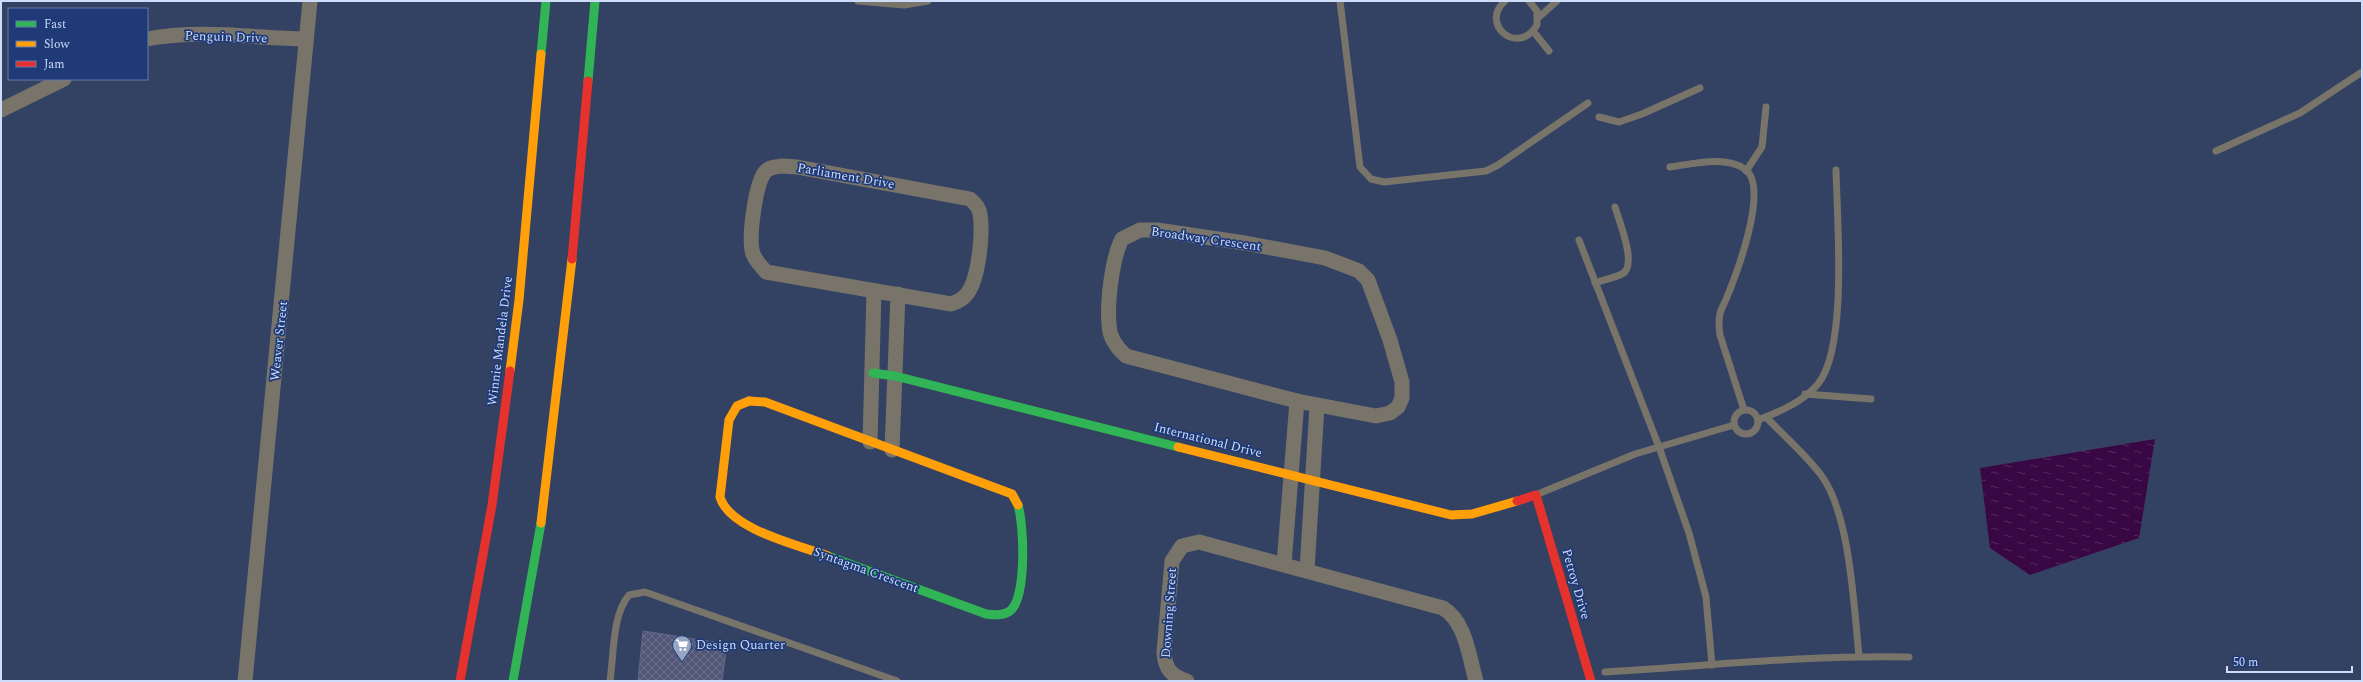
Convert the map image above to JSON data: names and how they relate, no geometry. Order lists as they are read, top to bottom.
{
  "streets": {
    "street": [
      "Penguin Drive",
      "Parliament Drive",
      "Broadway Crescent",
      "Weaver Street",
      "Winnie Mandela Drive",
      "International Drive",
      "Syntagma Crescent",
      "Petroy Drive",
      "Downing Street"
    ]
  },
  "crossings": [
    ["Penguin Drive", "Weaver Street"],
    ["International Drive", "Petroy Drive"]
  ],
  "places": {
    "supermarket": ["Design Quarter"]
  },
  "legend": ["Fast", "Slow", "Jam"],
  "scale_bar": "50 m"
}
